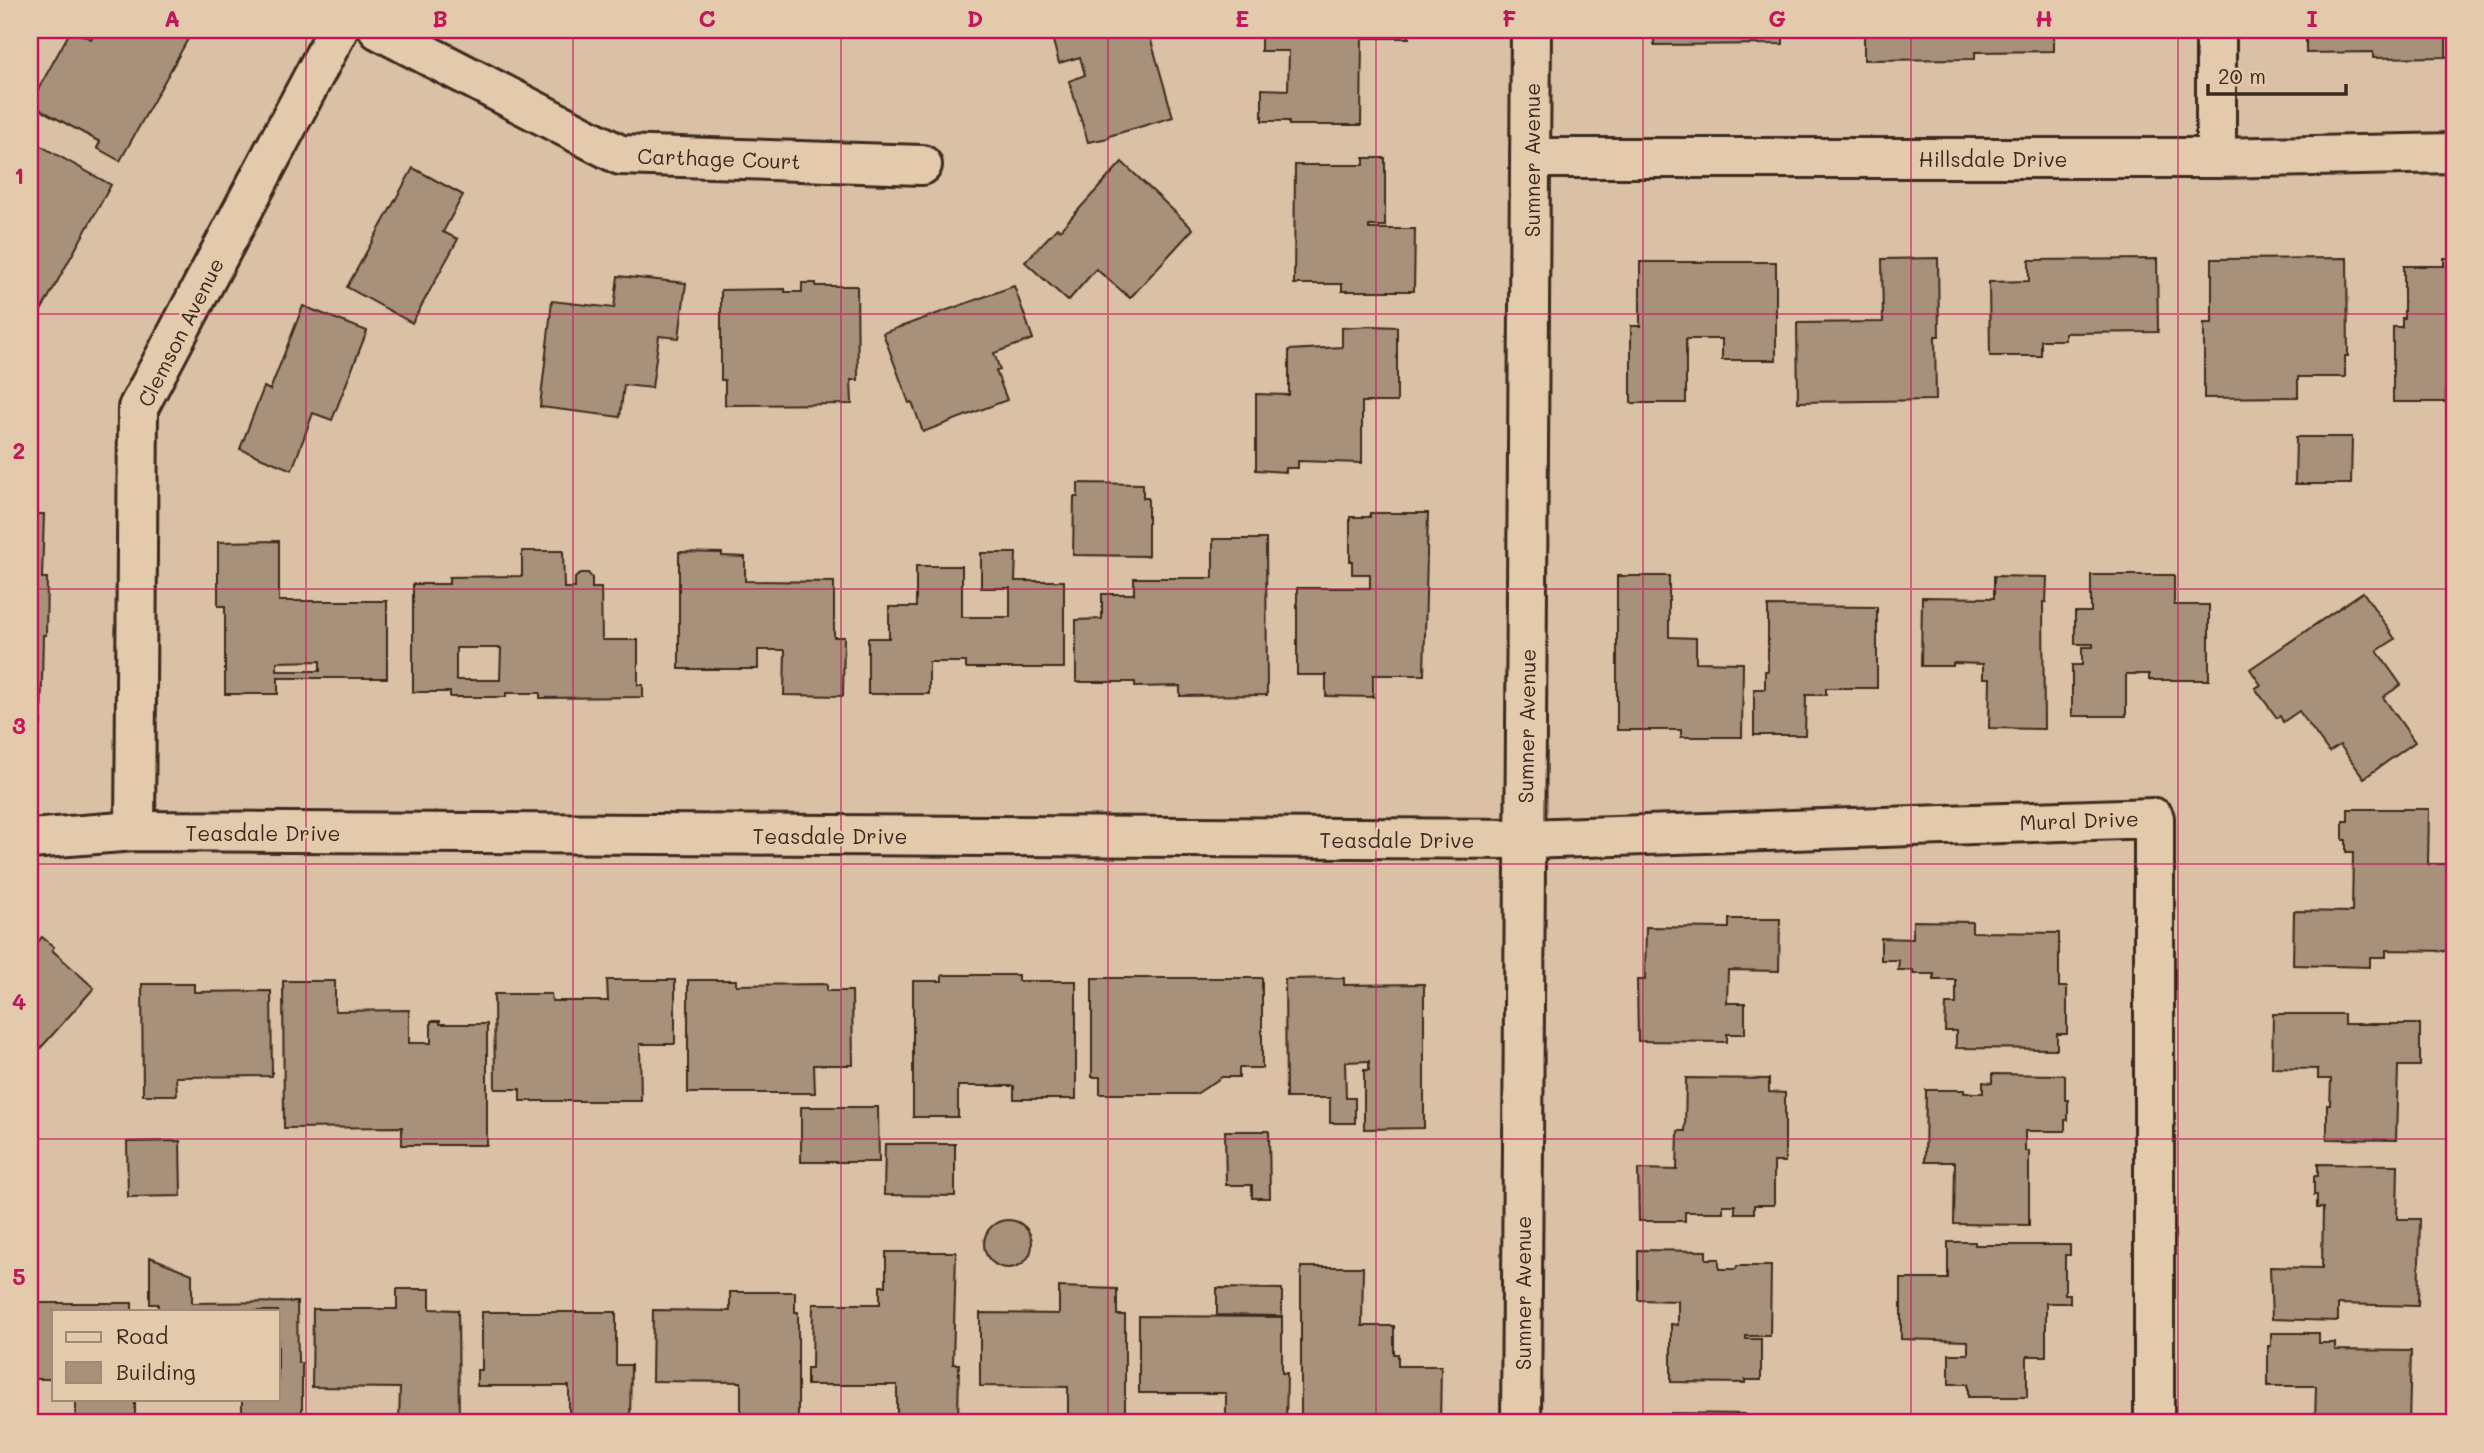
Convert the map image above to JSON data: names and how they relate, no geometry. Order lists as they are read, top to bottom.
{
  "streets": {
    "street": [
      "Carthage Court",
      "Hillsdale Drive",
      "Sumner Avenue",
      "Clemson Avenue",
      "Mural Drive",
      "Teasdale Drive"
    ]
  },
  "crossings": [
    ["Hillsdale Drive", "Sumner Avenue"],
    ["Sumner Avenue", "Mural Drive"],
    ["Sumner Avenue", "Teasdale Drive"],
    ["Clemson Avenue", "Teasdale Drive"],
    ["Mural Drive", "Teasdale Drive"]
  ],
  "legend": ["Road", "Building"],
  "scale_bar": "20 m",
  "grid": {
    "columns": [
      "A",
      "B",
      "C",
      "D",
      "E",
      "F",
      "G",
      "H",
      "I"
    ],
    "rows": [
      "1",
      "2",
      "3",
      "4",
      "5"
    ]
  }
}
